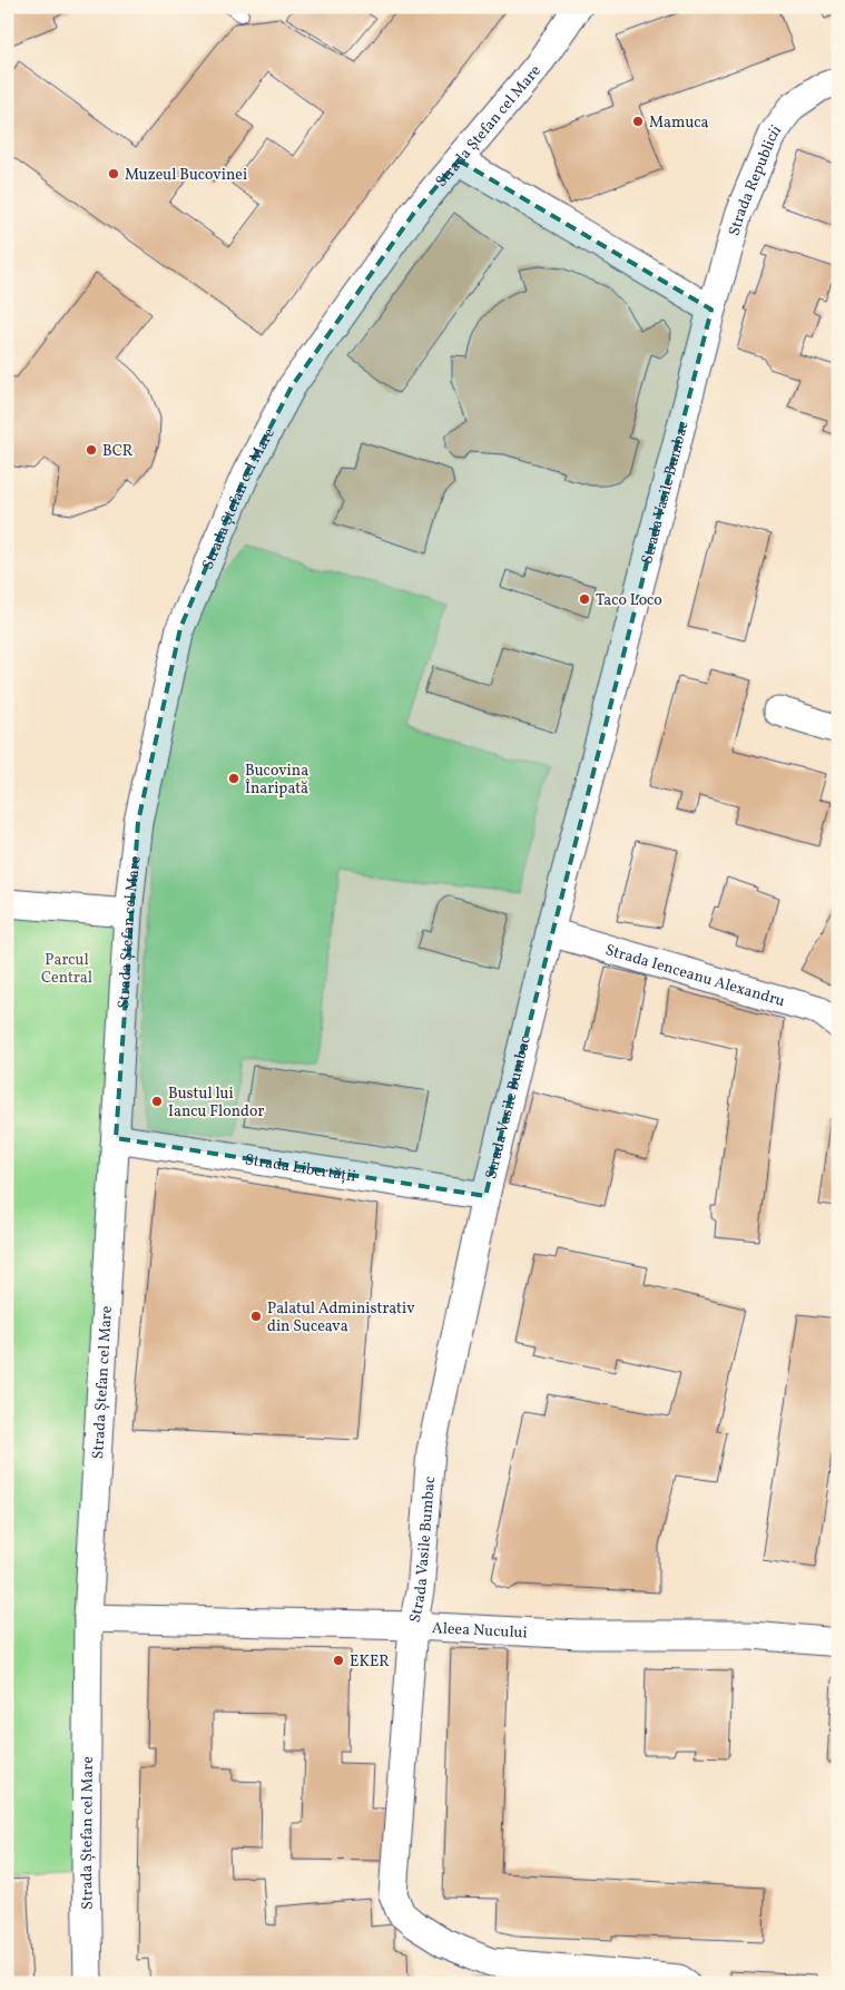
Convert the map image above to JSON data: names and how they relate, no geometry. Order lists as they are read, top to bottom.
{
  "streets": {
    "street": [
      "Strada Ștefan cel Mare",
      "Strada Republicii",
      "Strada Vasile Bumbac",
      "Strada Ienceanu Alexandru",
      "Strada Libertății",
      "Aleea Nucului"
    ]
  },
  "crossings": [
    ["Strada Ștefan cel Mare", "Strada Libertății"],
    ["Strada Ștefan cel Mare", "Aleea Nucului"],
    ["Strada Republicii", "Strada Vasile Bumbac"],
    ["Strada Vasile Bumbac", "Strada Ienceanu Alexandru"],
    ["Strada Vasile Bumbac", "Strada Libertății"],
    ["Strada Vasile Bumbac", "Aleea Nucului"]
  ],
  "parks": ["Parcul Central"],
  "places": [
    "Mamuca",
    "Muzeul Bucovinei",
    "BCR",
    "Taco Loco",
    "Bucovina Înaripată",
    "Bustul lui Iancu Flondor",
    "Palatul Administrativ din Suceava",
    "EKER"
  ]
}
